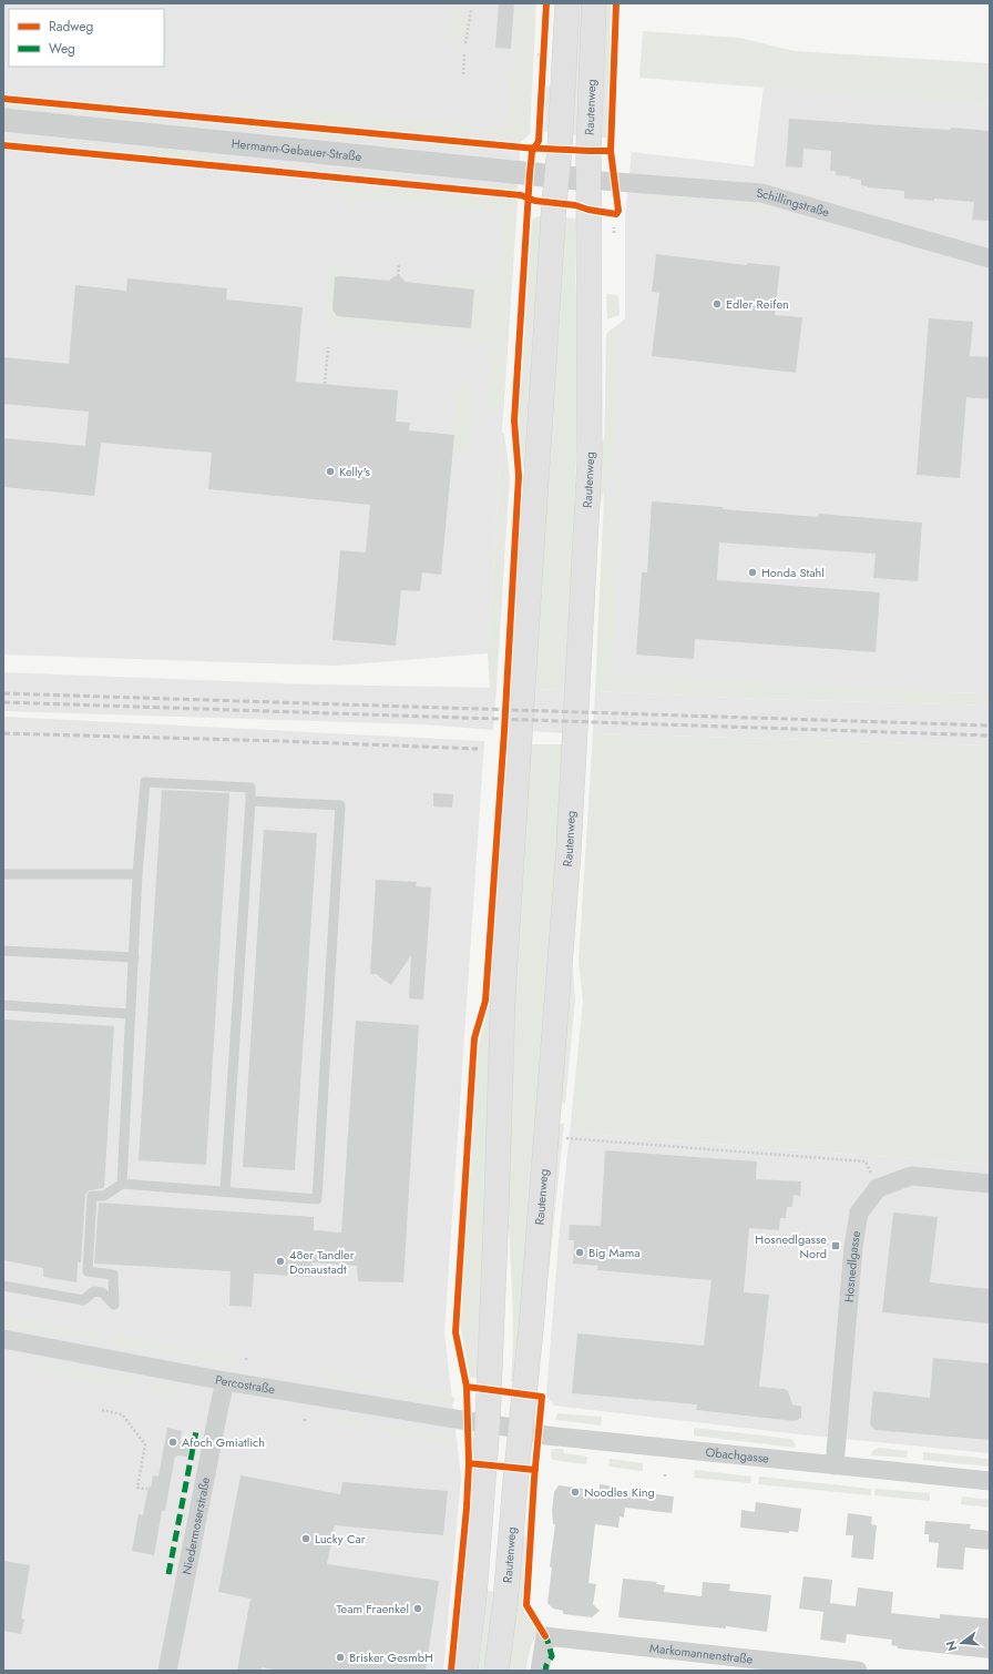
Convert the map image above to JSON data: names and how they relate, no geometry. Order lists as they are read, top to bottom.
{
  "streets": {
    "main road": ["Rautenweg"],
    "street": [
      "Hermann-Gebauer-Straße",
      "Schillingstraße",
      "Hosnedlgasse",
      "Percostraße",
      "Obachgasse",
      "Niedermoserstraße",
      "Markomannenstraße"
    ]
  },
  "crossings": [
    ["Rautenweg", "Hermann-Gebauer-Straße"],
    ["Rautenweg", "Schillingstraße"],
    ["Rautenweg", "Obachgasse"],
    ["Hermann-Gebauer-Straße", "Schillingstraße"],
    ["Hosnedlgasse", "Obachgasse"],
    ["Percostraße", "Obachgasse"],
    ["Percostraße", "Niedermoserstraße"]
  ],
  "places": {
    "other": [
      "Edler Reifen",
      "Kelly's",
      "Honda Stahl",
      "Big Mama",
      "48er Tandler Donaustadt",
      "Afoch Gmiatlich",
      "Noodles King",
      "Lucky Car",
      "Team Fraenkel",
      "Brisker GesmbH"
    ],
    "transit": ["Hosnedlgasse Nord"]
  },
  "legend": ["Radweg", "Weg"],
  "north": "left"
}
